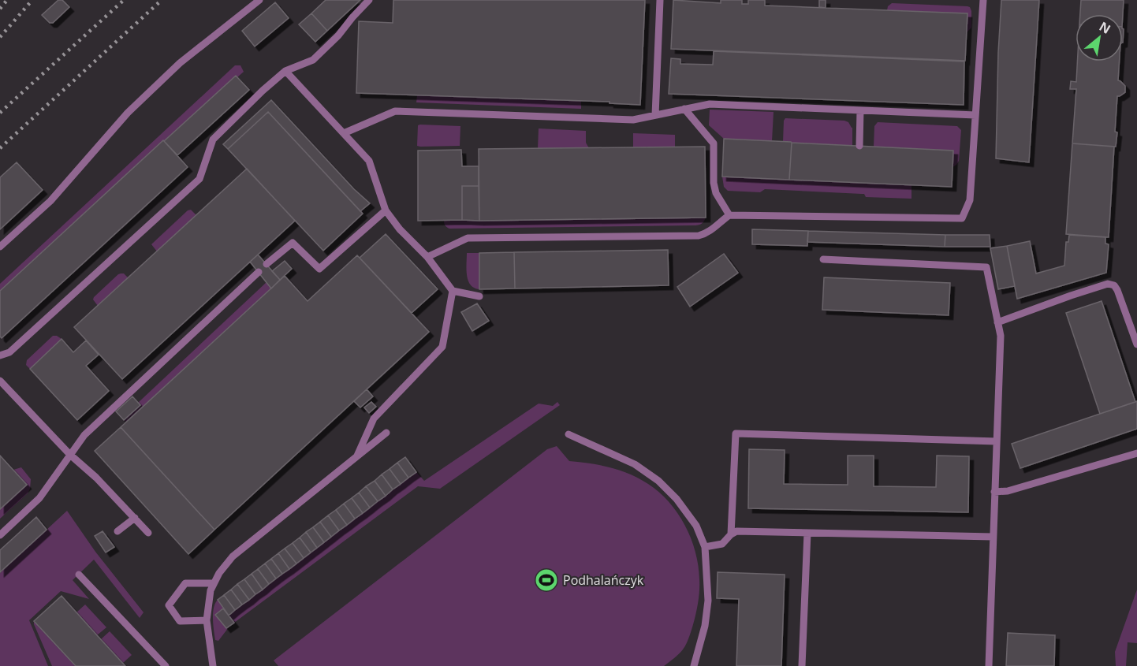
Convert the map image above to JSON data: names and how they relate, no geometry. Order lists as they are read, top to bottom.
{
  "places": {
    "sports": ["Podhalańczyk"]
  },
  "north": "top right"
}
